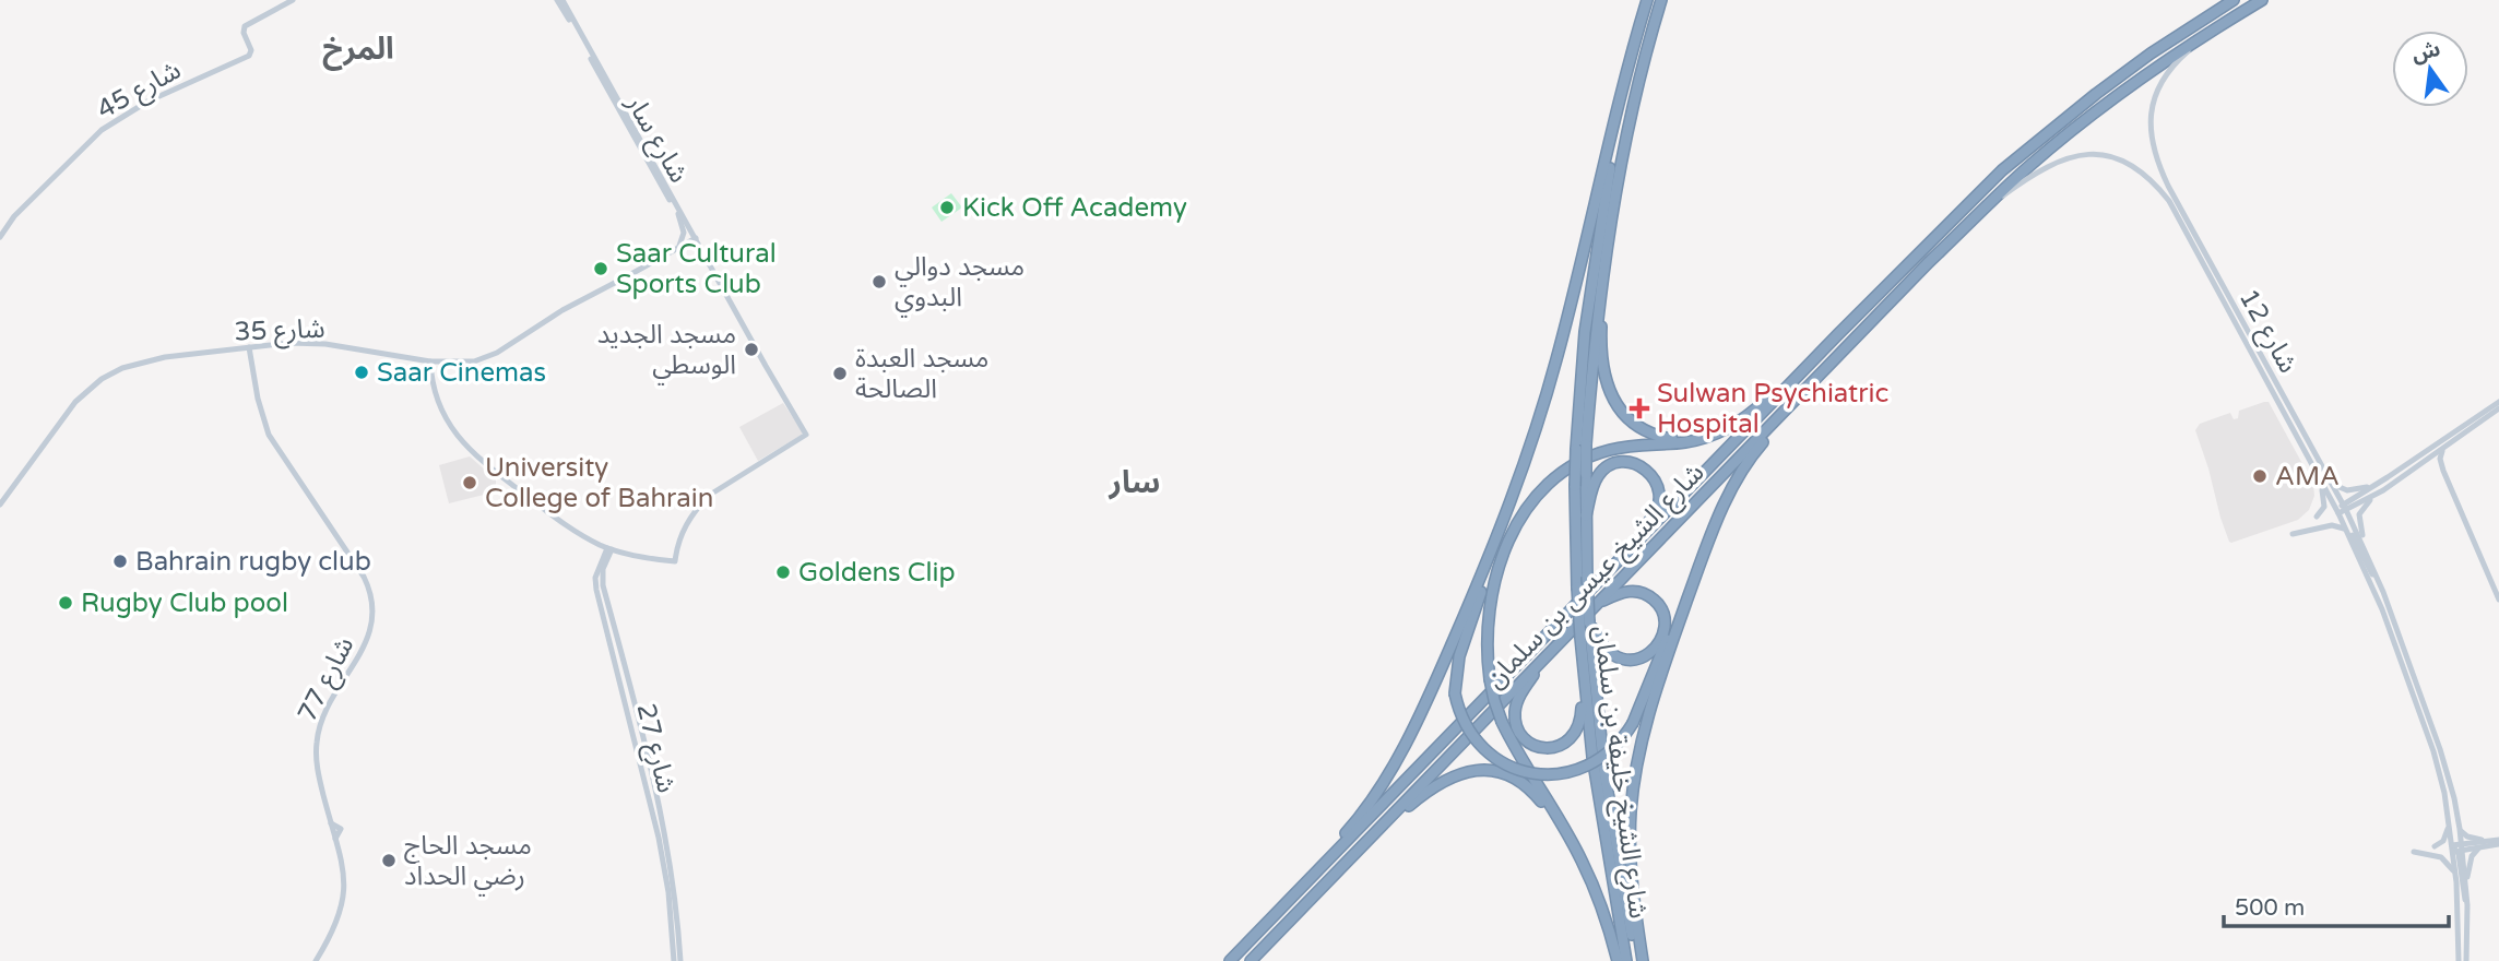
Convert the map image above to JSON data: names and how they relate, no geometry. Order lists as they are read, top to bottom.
{
  "streets": {
    "highway": ["شارع الشيخ عيسى بن سلمان", "شارع الشيخ خليفة بن سلمان"],
    "street": [
      "شارع 45",
      "شارع سار",
      "شارع 35",
      "شارع 12",
      "شارع 77",
      "شارع 27"
    ]
  },
  "crossings": [
    ["شارع سار", "شارع 35"],
    ["شارع 35", "شارع 77"],
    ["شارع 12", "شارع الشيخ عيسى بن سلمان"]
  ],
  "districts": ["المرخ", "سار"],
  "places": {
    "other": [
      "Kick Off Academy",
      "Saar Cultural Sports Club",
      "مسجد دوالي البدوي",
      "مسجد الجديد الوسطي",
      "Saar Cinemas",
      "مسجد العبدة الصالحة",
      "AMA",
      "University College of Bahrain",
      "Bahrain rugby club",
      "Goldens Clip",
      "Rugby Club pool",
      "مسجد الحاج رضي الحداد"
    ],
    "health": ["Sulwan Psychiatric Hospital"]
  },
  "scale_bar": "500 m",
  "north": "top"
}
